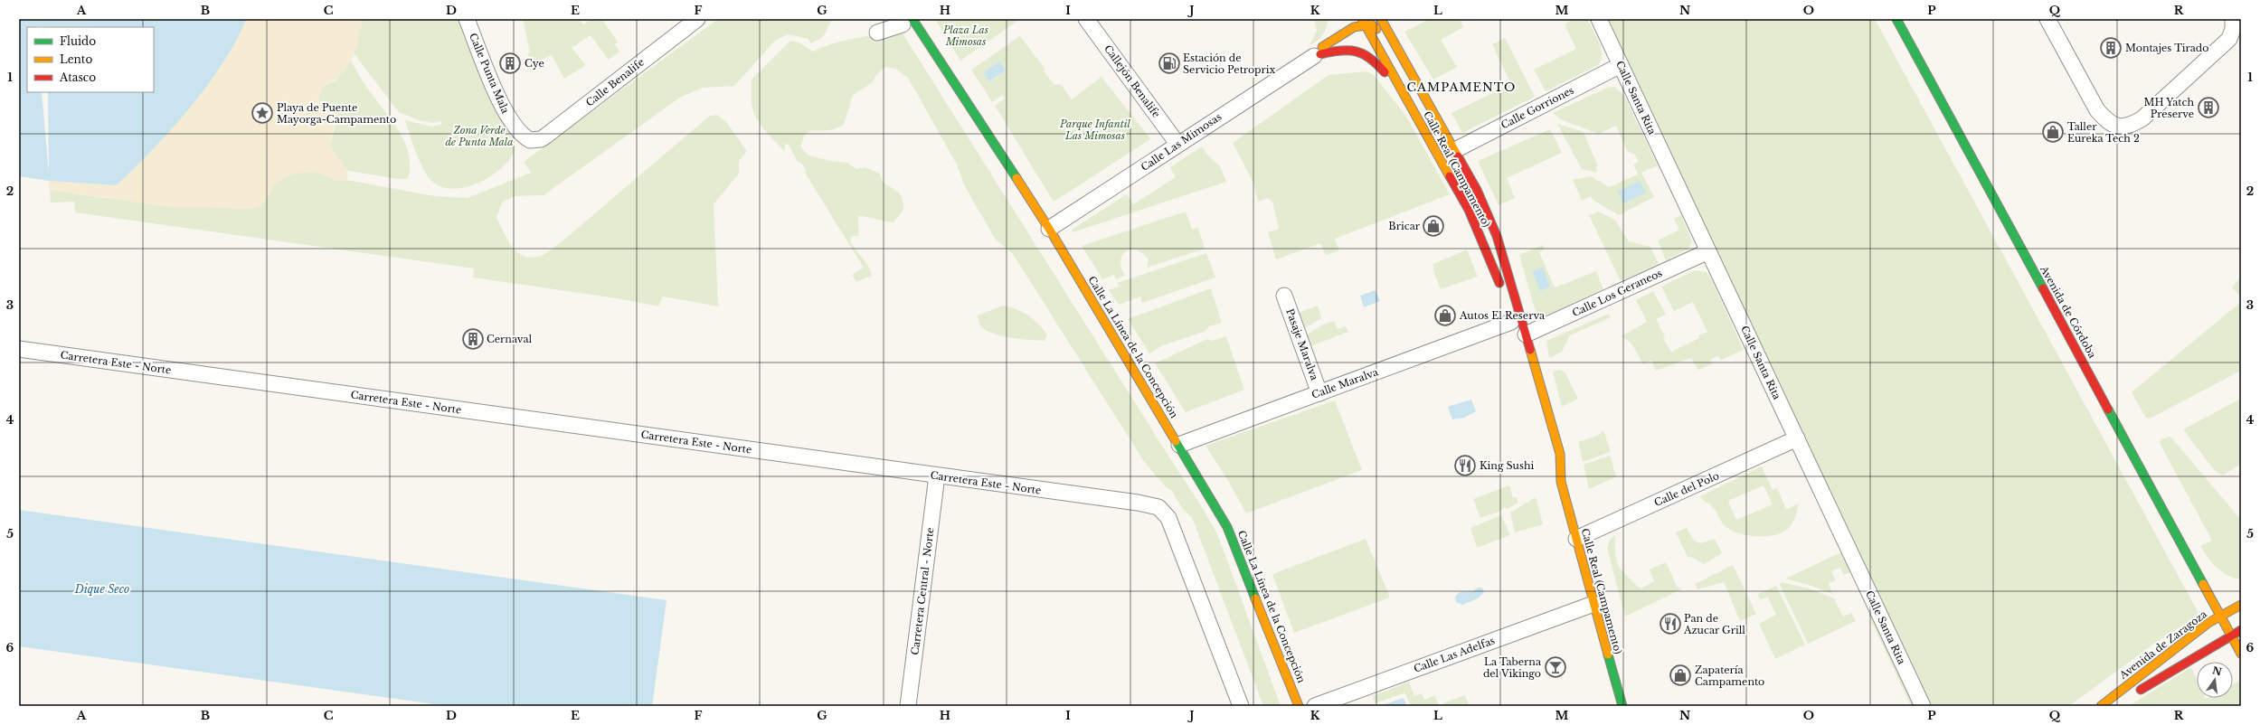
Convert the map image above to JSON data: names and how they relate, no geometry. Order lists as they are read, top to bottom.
{
  "streets": {
    "main road": [
      "Calle Real (Campamento)",
      "Avenida de Córdoba",
      "Calle La Línea de la Concepción",
      "Avenida de Zaragoza"
    ],
    "street": [
      "Calle Punta Mala",
      "Callejón Benalife",
      "Calle Benalife",
      "Calle Santa Rita",
      "Calle Gorriones",
      "Calle Las Mimosas",
      "Calle Los Geraneos",
      "Pasaje Maralva",
      "Carretera Este - Norte",
      "Calle Maralva",
      "Calle del Polo",
      "Carretera Central - Norte",
      "Calle Las Adelfas"
    ]
  },
  "crossings": [
    ["Calle Punta Mala", "Calle Benalife"],
    ["Callejón Benalife", "Calle Las Mimosas"],
    ["Calle Santa Rita", "Calle Gorriones"],
    ["Calle Santa Rita", "Calle Los Geraneos"],
    ["Calle Santa Rita", "Calle del Polo"],
    ["Calle Gorriones", "Calle Real (Campamento)"],
    ["Calle Las Mimosas", "Calle La Línea de la Concepción"],
    ["Calle Real (Campamento)", "Calle Los Geraneos"],
    ["Calle Real (Campamento)", "Calle Maralva"],
    ["Calle Real (Campamento)", "Calle del Polo"],
    ["Calle Real (Campamento)", "Calle Las Adelfas"],
    ["Calle Los Geraneos", "Calle Maralva"],
    ["Avenida de Córdoba", "Avenida de Zaragoza"],
    ["Pasaje Maralva", "Calle Maralva"],
    ["Calle La Línea de la Concepción", "Calle Maralva"],
    ["Carretera Este - Norte", "Carretera Central - Norte"]
  ],
  "districts": ["CAMPAMENTO"],
  "water": ["Dique Seco"],
  "parks": ["Plaza Las Mimosas", "Parque Infantil Las Mimosas", "Zona Verde de Punta Mala"],
  "places": {
    "building": [
      "Montajes Tirado",
      "Cye",
      "MH Yatch Preserve",
      "Cernaval"
    ],
    "fuel station": ["Estación de Servicio Petroprix"],
    "place": ["Playa de Puente Mayorga-Campamento"],
    "shop": [
      "Taller Eureka Tech 2",
      "Bricar",
      "Autos El Reserva",
      "Zapatería Campamento"
    ],
    "restaurant": ["King Sushi", "Pan de Azucar Grill"],
    "bar": ["La Taberna del Vikingo"]
  },
  "legend": ["Fluido", "Lento", "Atasco"],
  "north": "top",
  "grid": {
    "columns": [
      "A",
      "B",
      "C",
      "D",
      "E",
      "F",
      "G",
      "H",
      "I",
      "J",
      "K",
      "L",
      "M",
      "N",
      "O",
      "P",
      "Q",
      "R"
    ],
    "rows": [
      "1",
      "2",
      "3",
      "4",
      "5",
      "6"
    ]
  }
}
